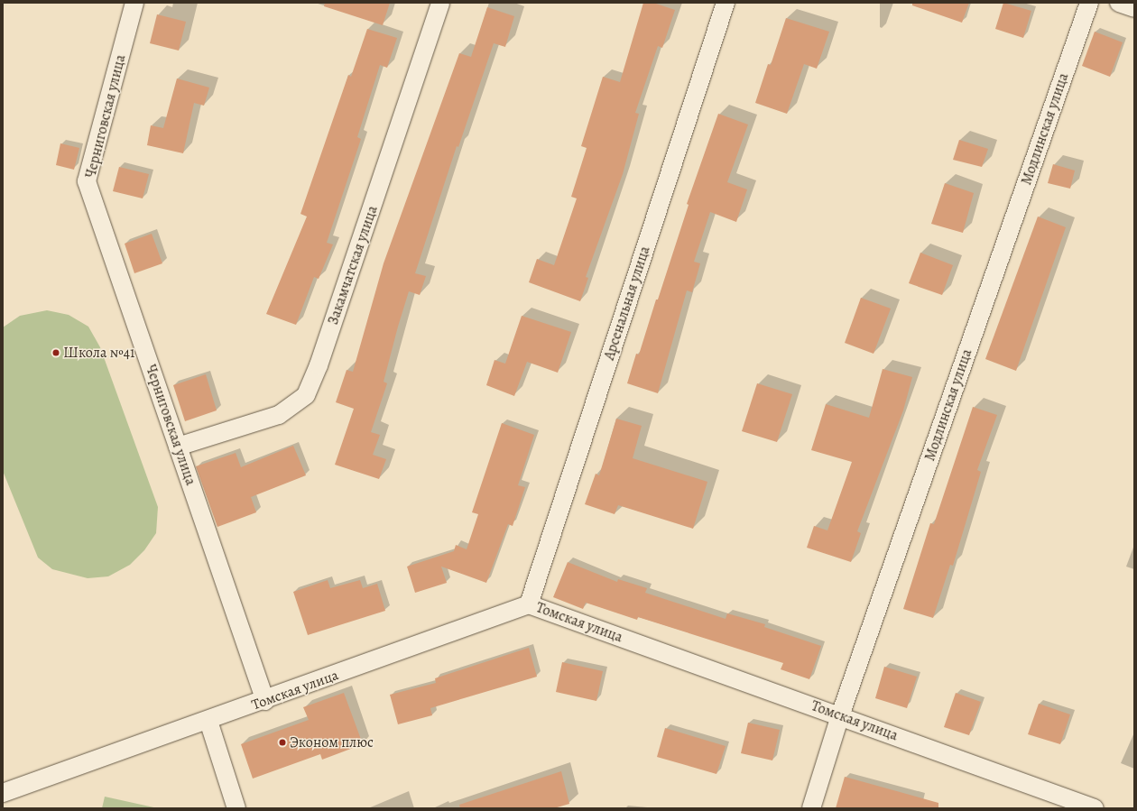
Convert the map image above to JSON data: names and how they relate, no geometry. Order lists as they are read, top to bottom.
{
  "streets": {
    "street": [
      "Черниговская улица",
      "Модлинская улица",
      "Закамчатская улица",
      "Арсенальная улица",
      "Томская улица"
    ]
  },
  "crossings": [
    ["Черниговская улица", "Закамчатская улица"],
    ["Черниговская улица", "Томская улица"],
    ["Модлинская улица", "Томская улица"],
    ["Арсенальная улица", "Томская улица"]
  ],
  "places": ["Школа №41", "Эконом плюс"]
}
